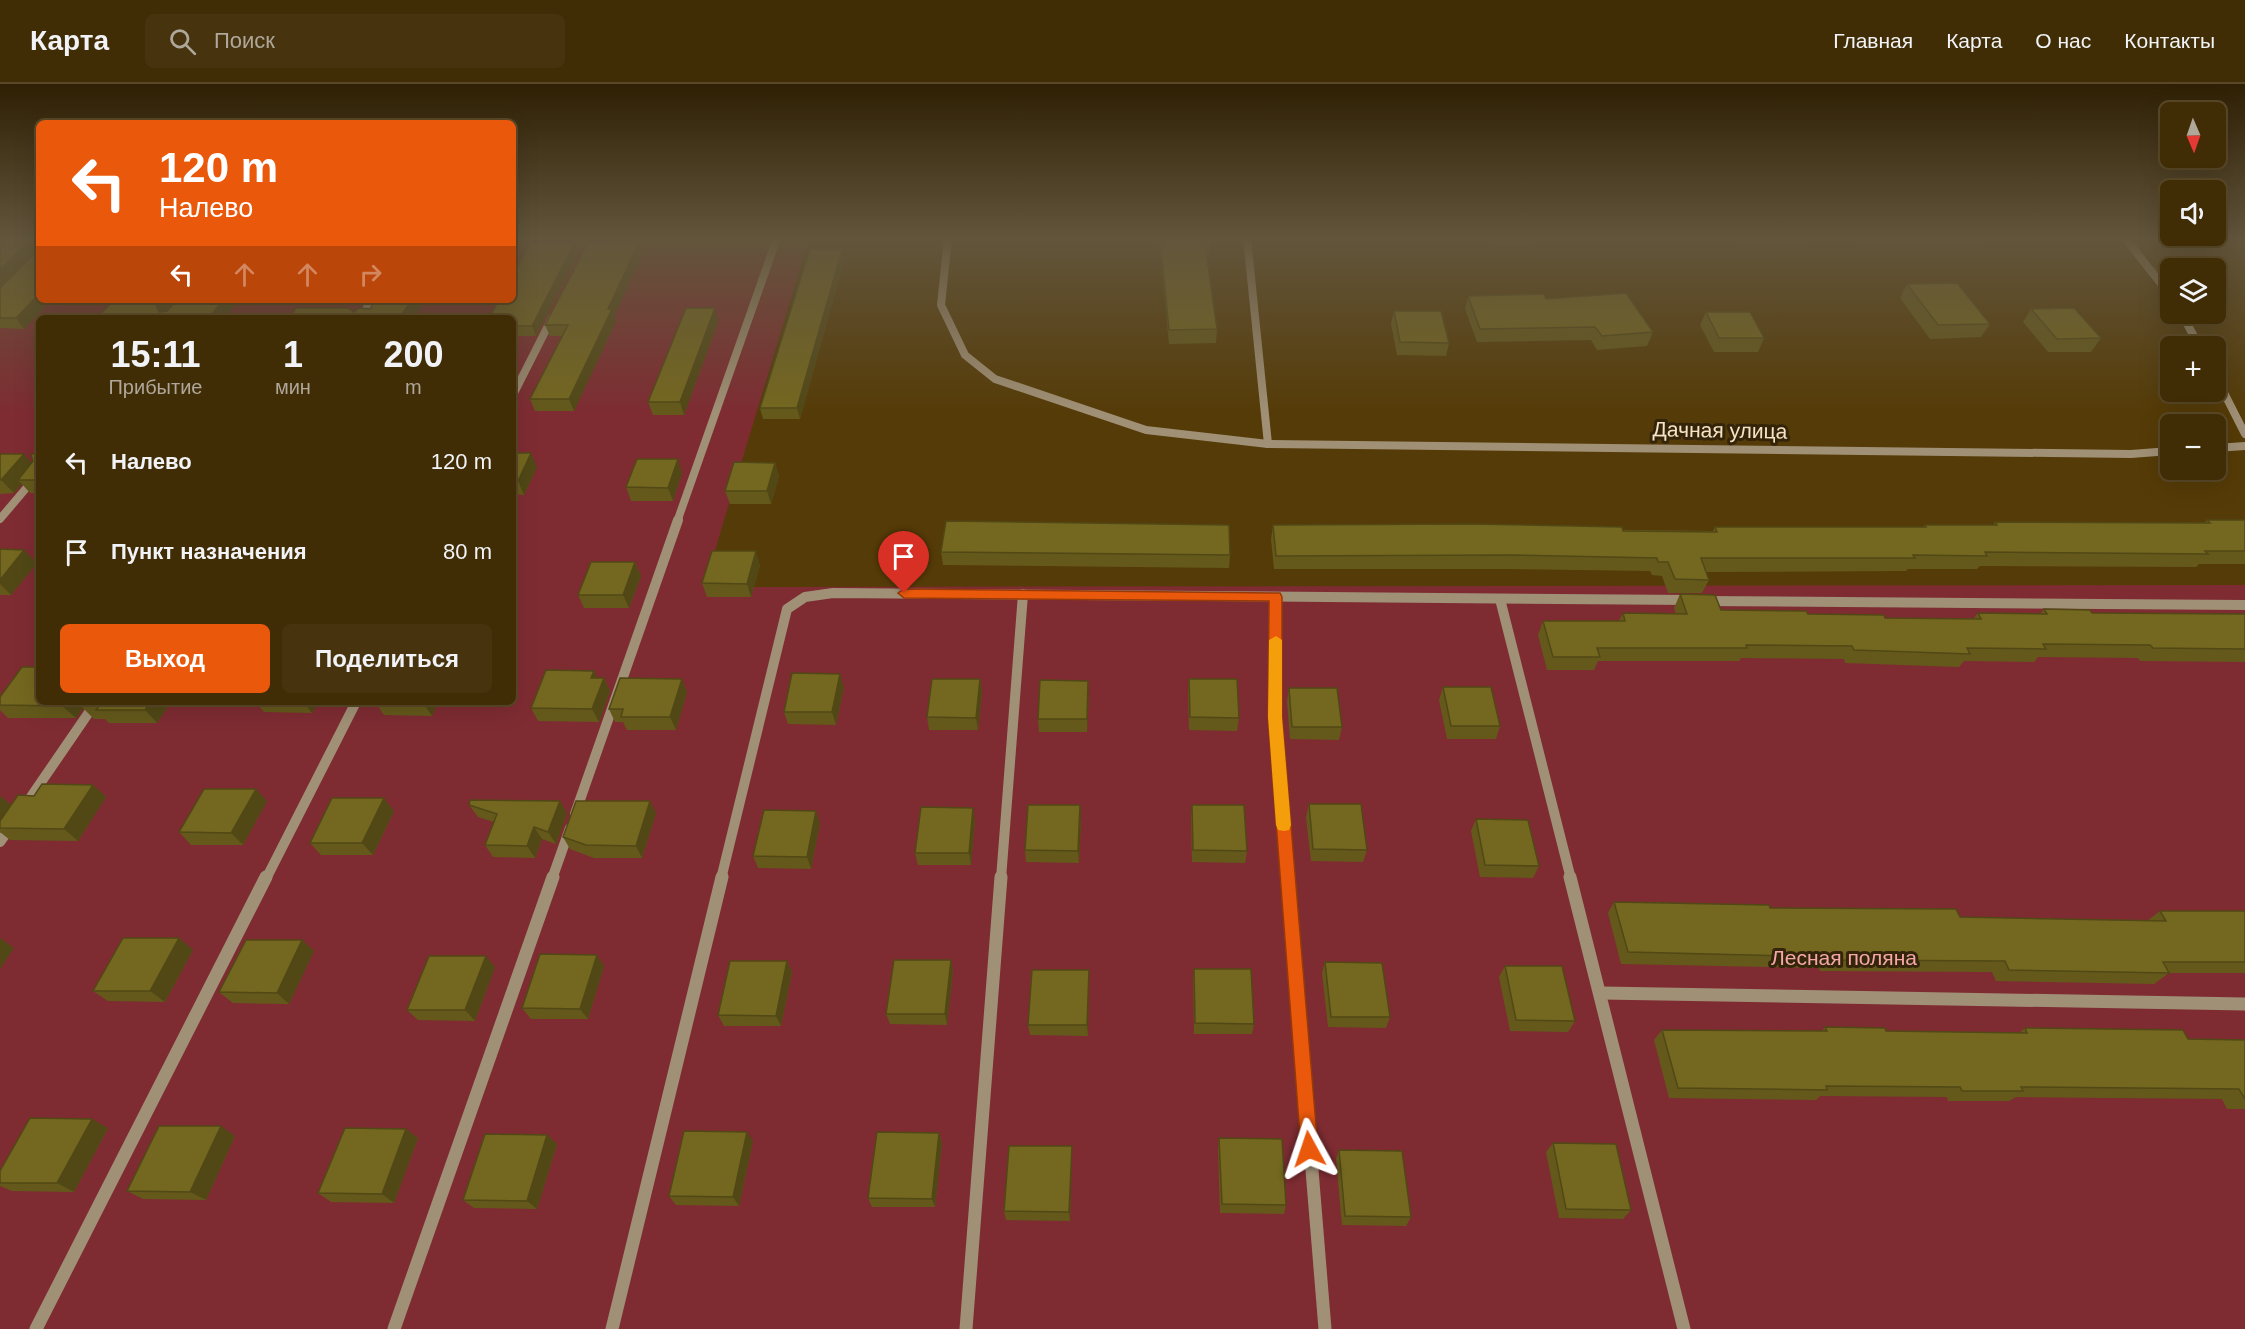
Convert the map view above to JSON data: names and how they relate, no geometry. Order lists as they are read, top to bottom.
{
  "streets": {
    "street": ["Дачная улица"]
  },
  "parks": ["Лесная поляна"],
  "north": "bottom",
  "page": {
    "header": "Карта",
    "search": "Поиск",
    "nav": [
      "Главная",
      "Карта",
      "О нас",
      "Контакты"
    ],
    "map_buttons": ["+", "−"],
    "turn": ["120 m", "Налево"],
    "eta": [
      "15:11",
      "Прибытие",
      "1",
      "мин",
      "200",
      "m"
    ],
    "list": [
      {
        "name": "Налево",
        "value": "120 m"
      },
      {
        "name": "Пункт назначения",
        "value": "80 m"
      }
    ],
    "buttons": ["Выход", "Поделиться"]
  }
}
